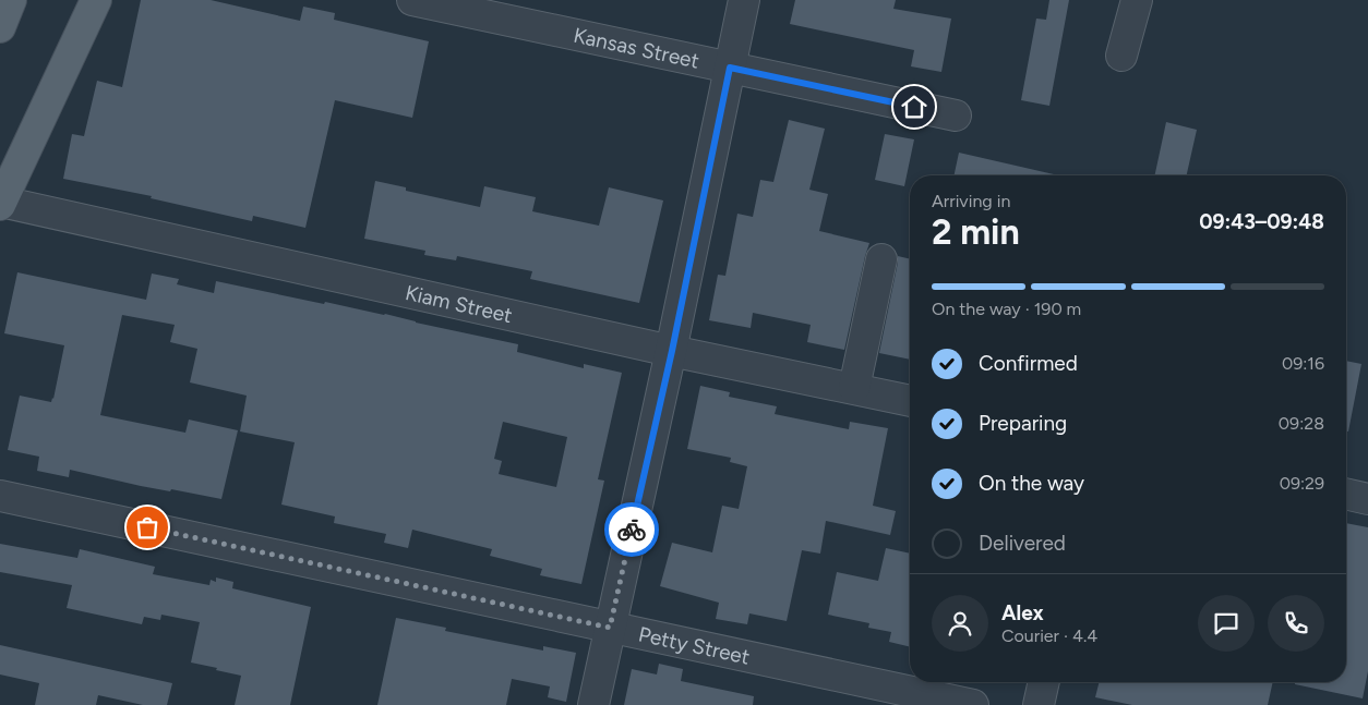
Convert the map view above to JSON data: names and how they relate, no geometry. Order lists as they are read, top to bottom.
{
  "streets": {
    "street": ["Kansas Street", "Kiam Street", "Petty Street"]
  },
  "page": {
    "heading": ["2 min", "Arriving in", "09:43–09:48"],
    "panel": ["Alex", "Courier · 4.4"],
    "bar": "On the way · 190 m",
    "list": [
      ["Confirmed", "09:16"],
      ["Preparing", "09:28"],
      ["On the way", "09:29"],
      "Delivered"
    ]
  }
}
